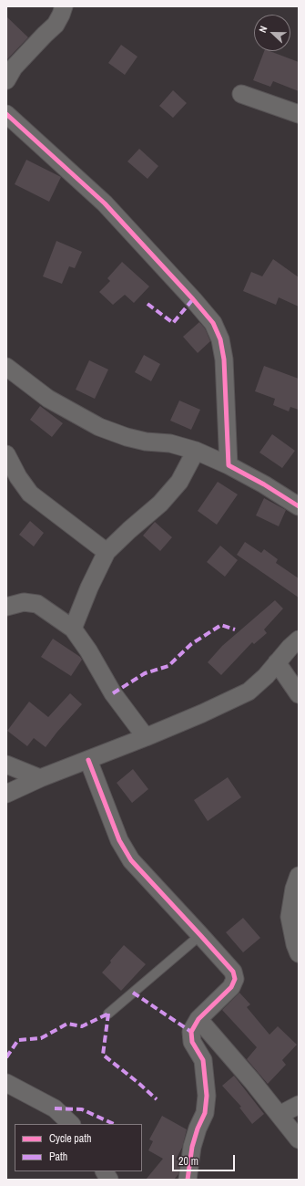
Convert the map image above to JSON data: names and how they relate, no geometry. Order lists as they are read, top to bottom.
{
  "legend": ["Cycle path", "Path"],
  "scale_bar": "20 m",
  "north": "left"
}
